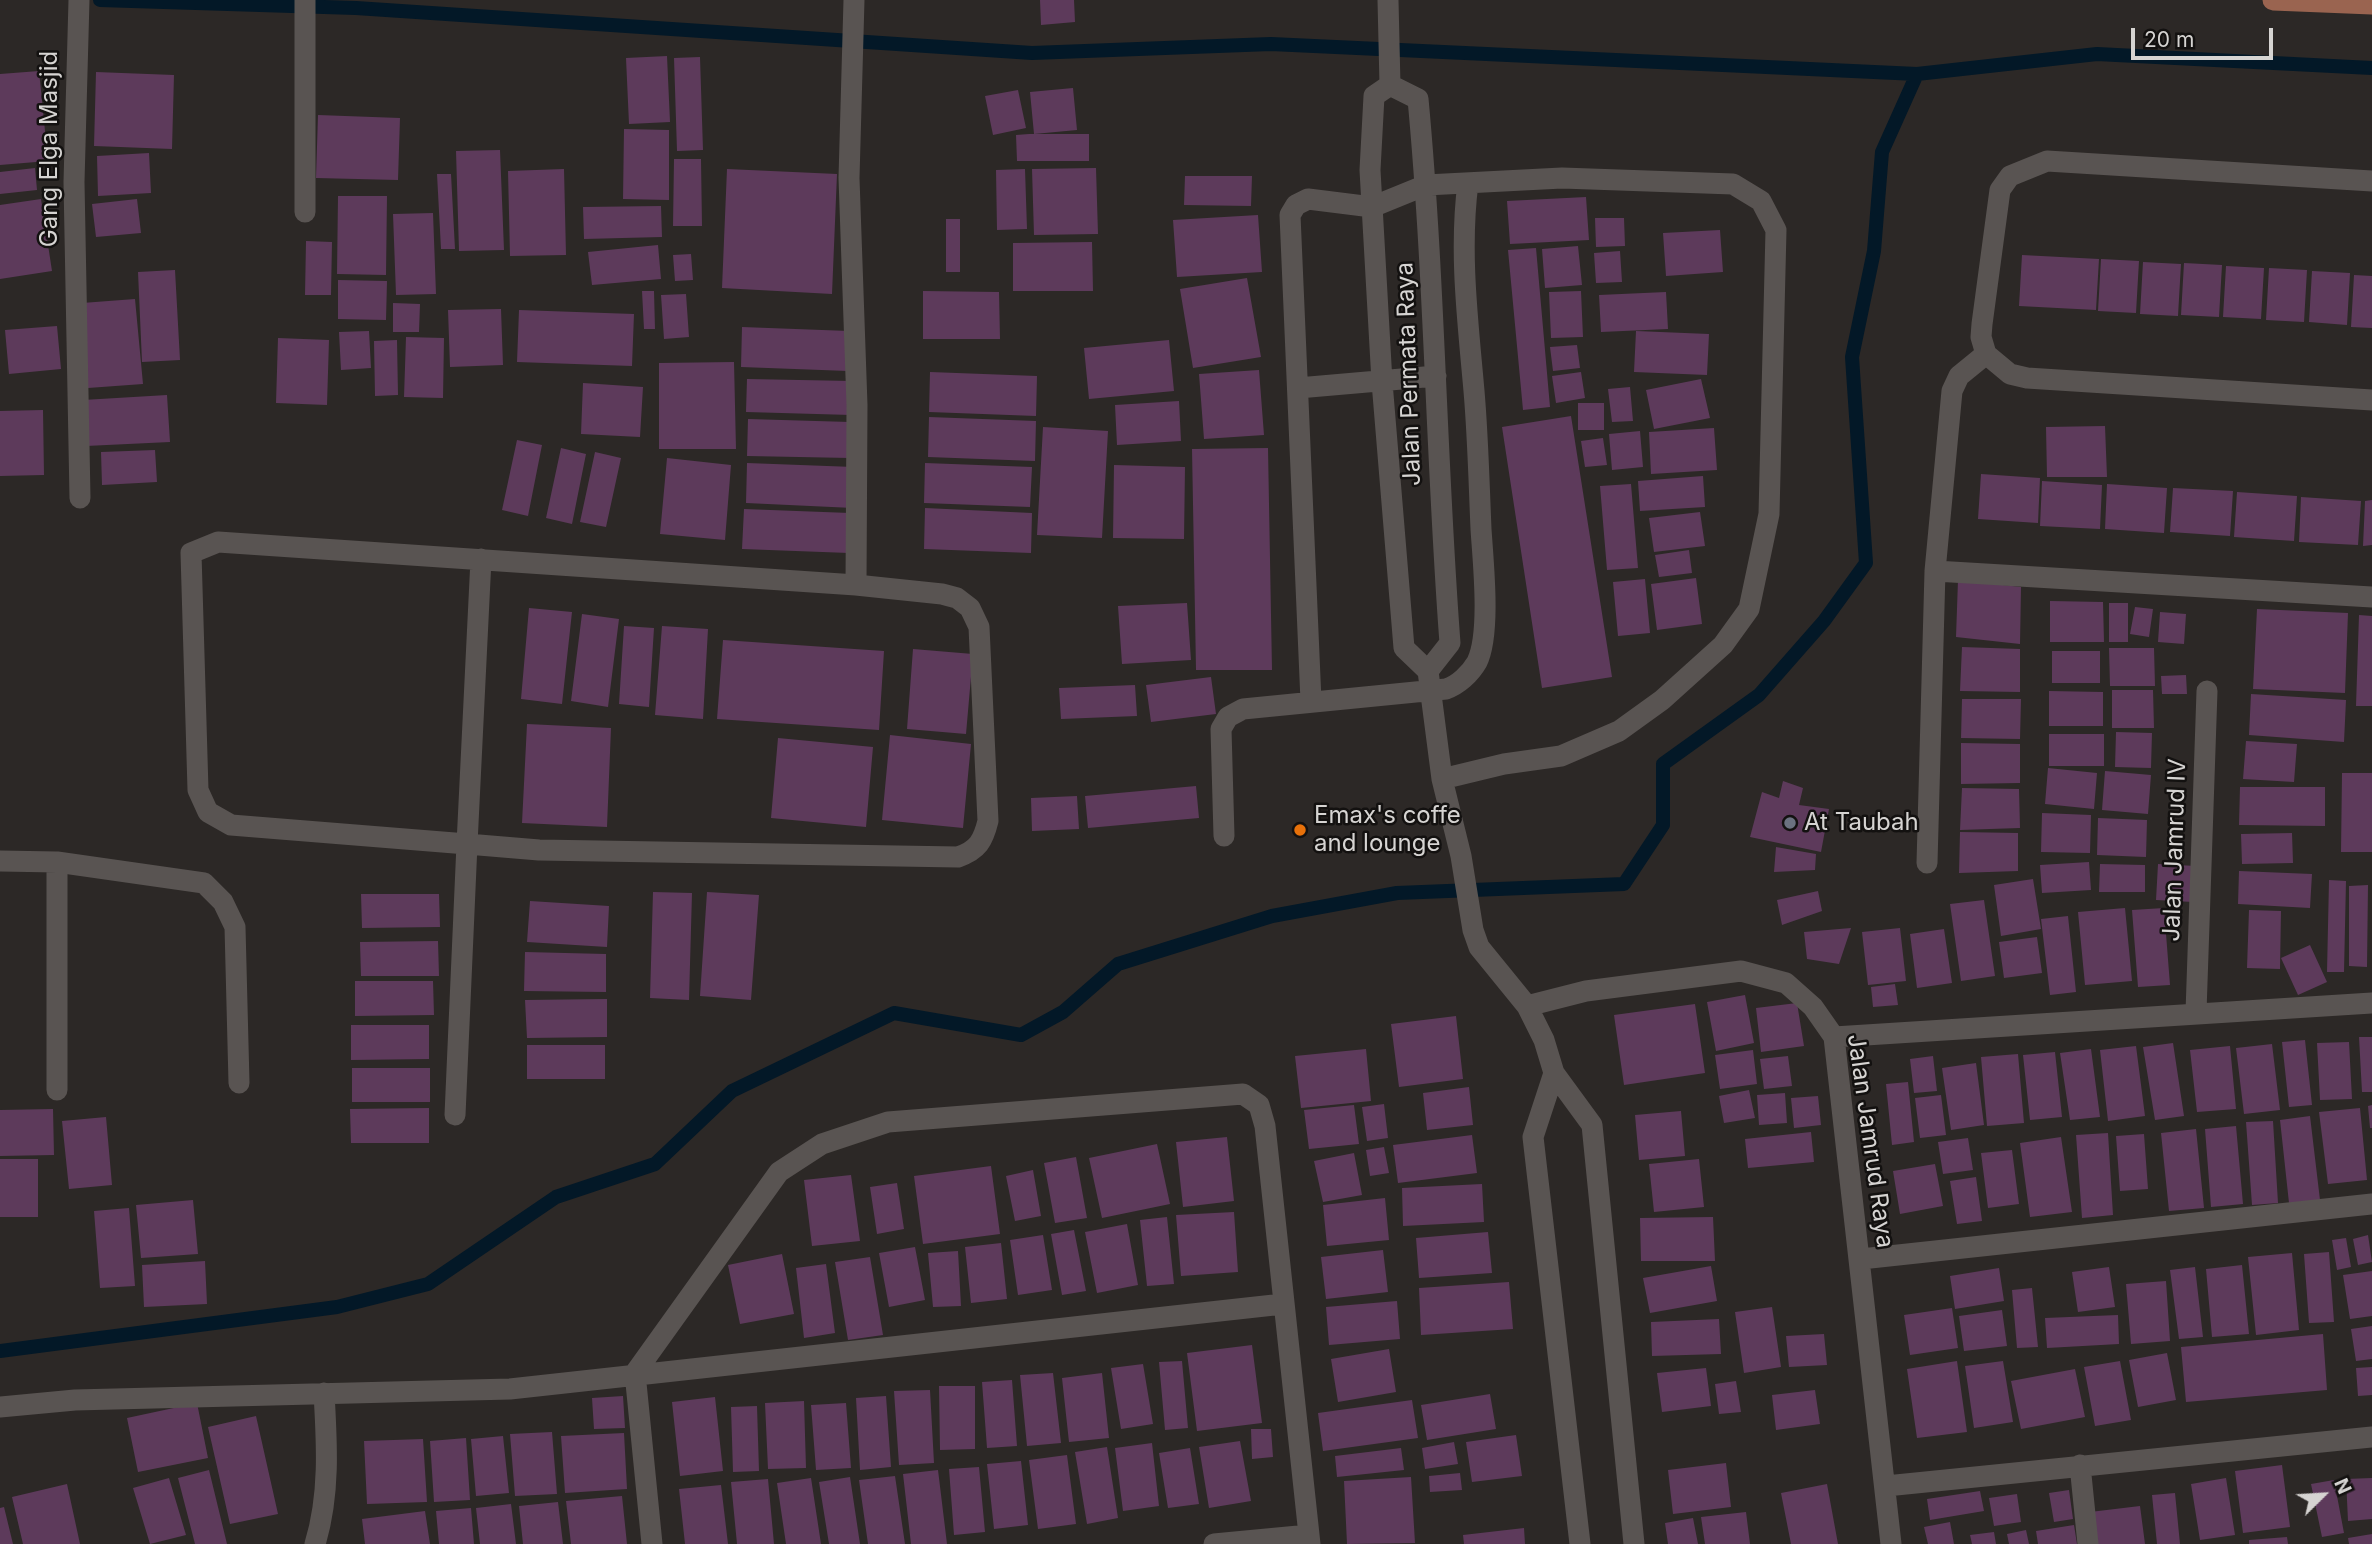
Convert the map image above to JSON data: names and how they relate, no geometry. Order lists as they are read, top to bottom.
{
  "streets": {
    "street": [
      "Gang Elga Masjid",
      "Jalan Permata Raya",
      "Jalan Jamrud IV",
      "Jalan Jamrud Raya"
    ]
  },
  "places": ["At Taubah", "Emax's coffe and lounge"],
  "scale_bar": "20 m",
  "north": "top right"
}
